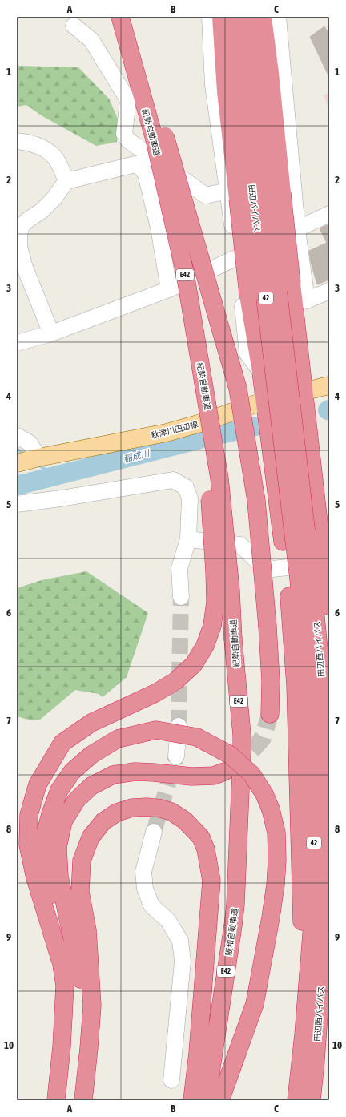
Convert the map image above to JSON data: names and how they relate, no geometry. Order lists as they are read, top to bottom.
{
  "streets": {
    "highway": [
      "紀勢自動車道",
      "田辺バイパス",
      "E42",
      "42",
      "田辺西バイパス",
      "阪和自動車道"
    ],
    "main road": ["秋津川田辺線"]
  },
  "crossings": [
    ["紀勢自動車道", "阪和自動車道"],
    ["田辺バイパス", "42"],
    ["田辺バイパス", "秋津川田辺線"],
    ["田辺バイパス", "田辺西バイパス"],
    ["42", "秋津川田辺線"],
    ["42", "田辺西バイパス"],
    ["秋津川田辺線", "田辺西バイパス"]
  ],
  "water": ["稲成川"],
  "grid": {
    "columns": ["A", "B", "C"],
    "rows": [
      "1",
      "2",
      "3",
      "4",
      "5",
      "6",
      "7",
      "8",
      "9",
      "10"
    ]
  }
}
